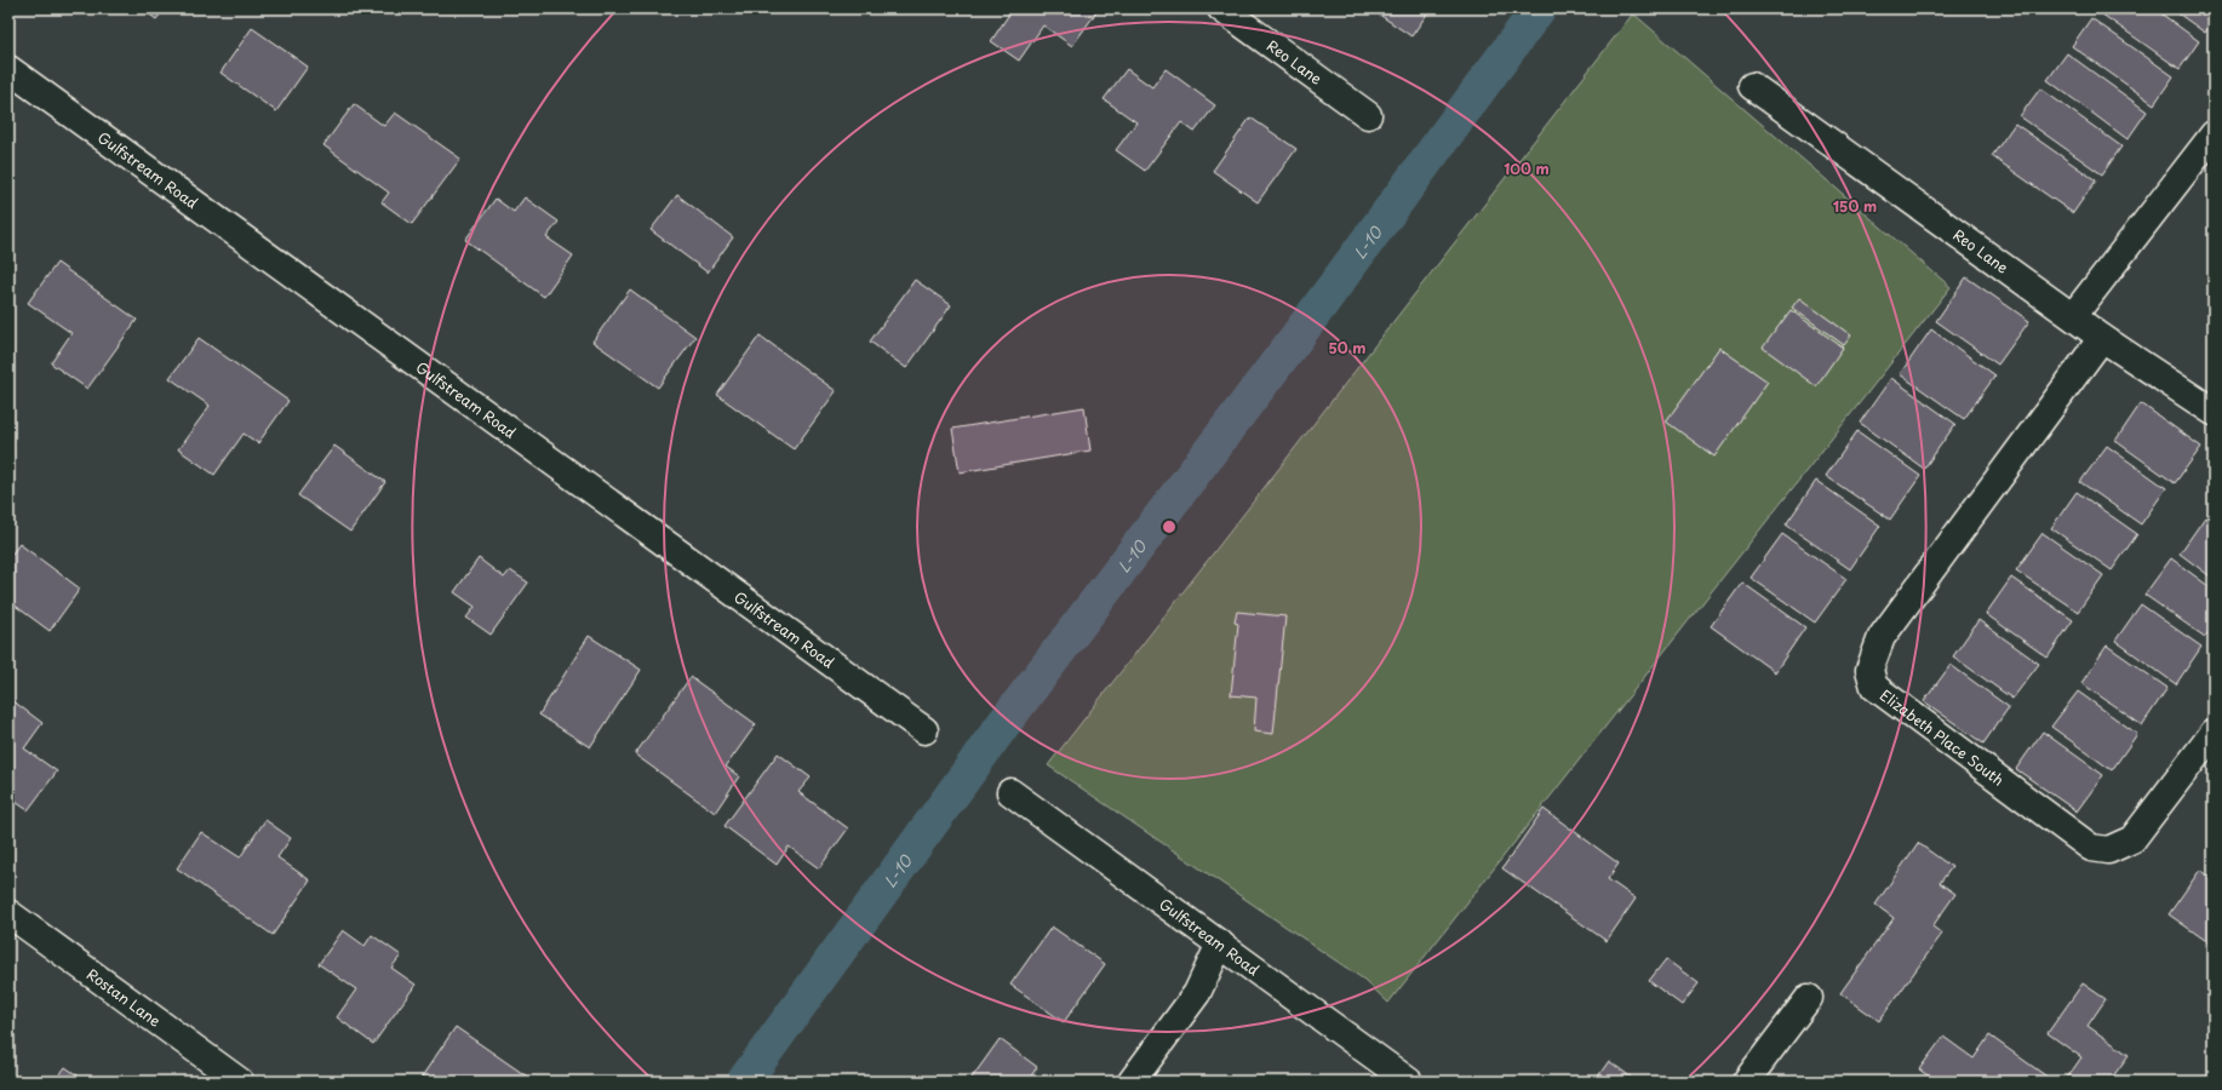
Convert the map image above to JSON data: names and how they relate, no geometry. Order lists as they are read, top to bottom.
{
  "streets": {
    "street": [
      "Reo Lane",
      "Gulfstream Road",
      "Elizabeth Place South",
      "Rostan Lane"
    ]
  },
  "crossings": [
    ["Reo Lane", "Elizabeth Place South"]
  ],
  "water": ["L-10"],
  "rings": ["100 m", "150 m", "50 m"]
}
